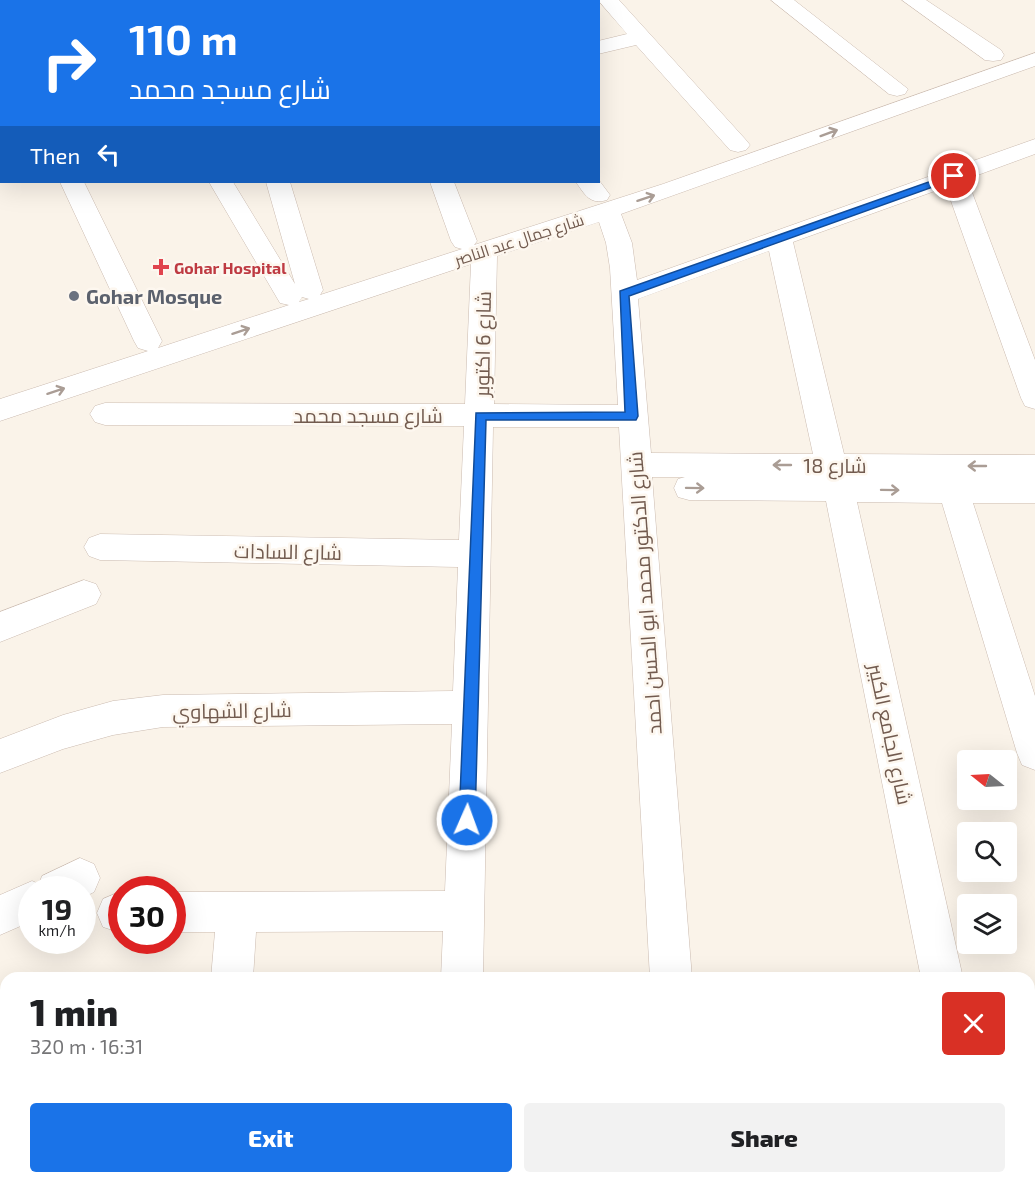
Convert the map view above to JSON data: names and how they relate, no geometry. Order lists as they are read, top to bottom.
{
  "streets": {
    "street": [
      "شارع جمال عبد الناصر",
      "شارع 6 اكتوبر",
      "شارع مسجد محمد",
      "شارع 18",
      "شارع السادات",
      "شارع الدكتور محمد ابو الحسن احمد",
      "شارع الشهاوي",
      "شارع الجامع الكبير"
    ]
  },
  "crossings": [
    ["شارع جمال عبد الناصر", "شارع 6 اكتوبر"],
    ["شارع جمال عبد الناصر", "شارع الدكتور محمد ابو الحسن احمد"],
    ["شارع 6 اكتوبر", "شارع مسجد محمد"],
    ["شارع 6 اكتوبر", "شارع السادات"],
    ["شارع 6 اكتوبر", "شارع الشهاوي"],
    ["شارع مسجد محمد", "شارع الدكتور محمد ابو الحسن احمد"],
    ["شارع 18", "شارع الدكتور محمد ابو الحسن احمد"],
    ["شارع 18", "شارع الجامع الكبير"]
  ],
  "places": {
    "health": ["Gohar Hospital"],
    "other": ["Gohar Mosque"]
  },
  "north": "left",
  "page": {
    "turn": ["110 m", "شارع مسجد محمد"],
    "then": "Then",
    "speed": "19 km/h",
    "limit": "30",
    "heading": ["1 min", "320 m · 16:31"],
    "buttons": ["Exit", "Share"]
  }
}
